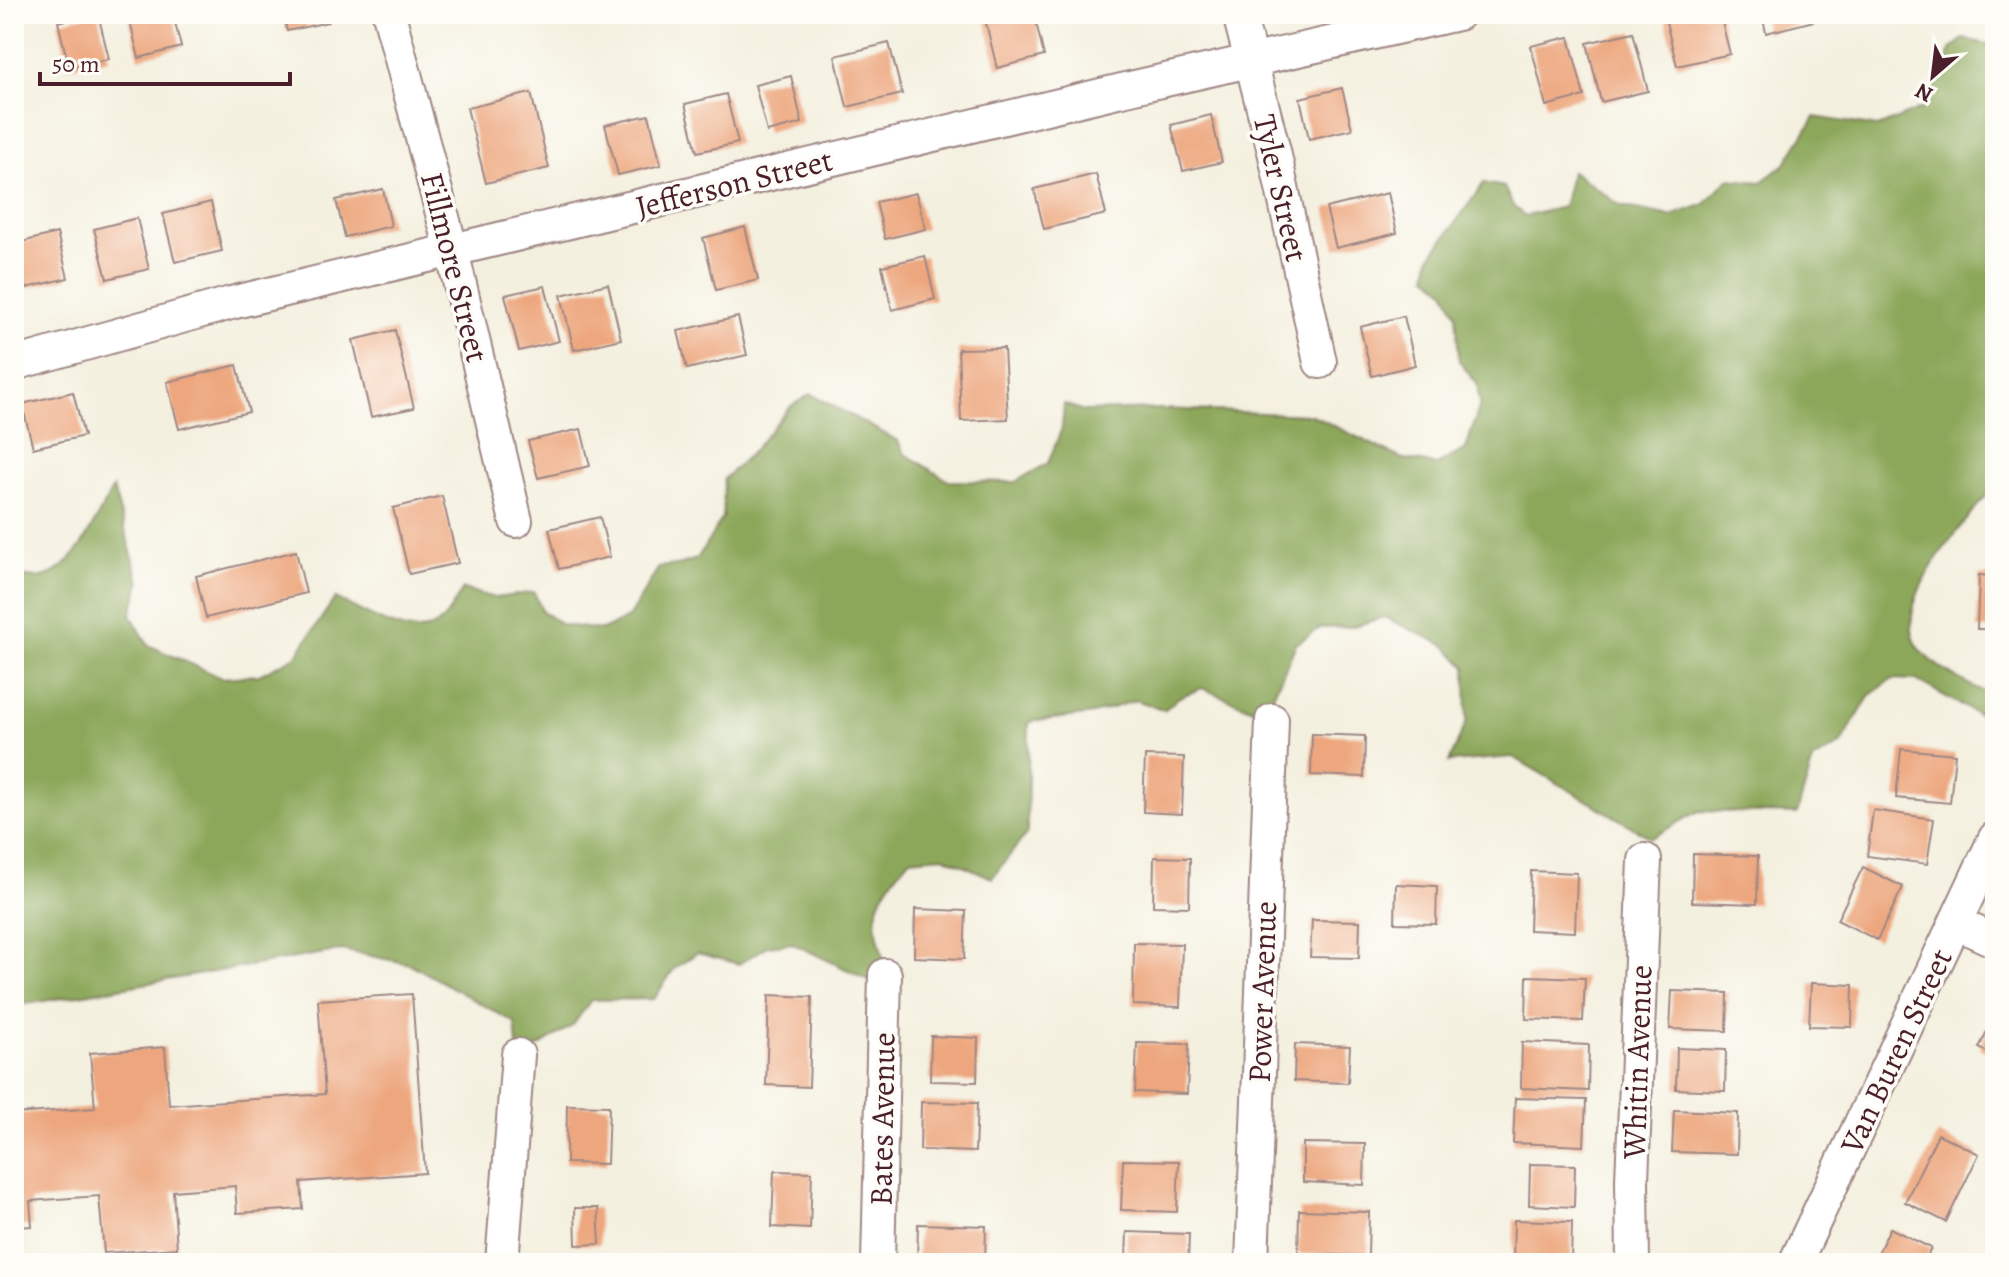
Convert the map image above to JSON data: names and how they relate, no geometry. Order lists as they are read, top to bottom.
{
  "streets": {
    "street": [
      "Jefferson Street",
      "Tyler Street",
      "Fillmore Street",
      "Power Avenue",
      "Van Buren Street",
      "Whitin Avenue",
      "Bates Avenue"
    ]
  },
  "crossings": [
    ["Jefferson Street", "Tyler Street"],
    ["Jefferson Street", "Fillmore Street"]
  ],
  "scale_bar": "50 m",
  "north": "bottom left"
}
